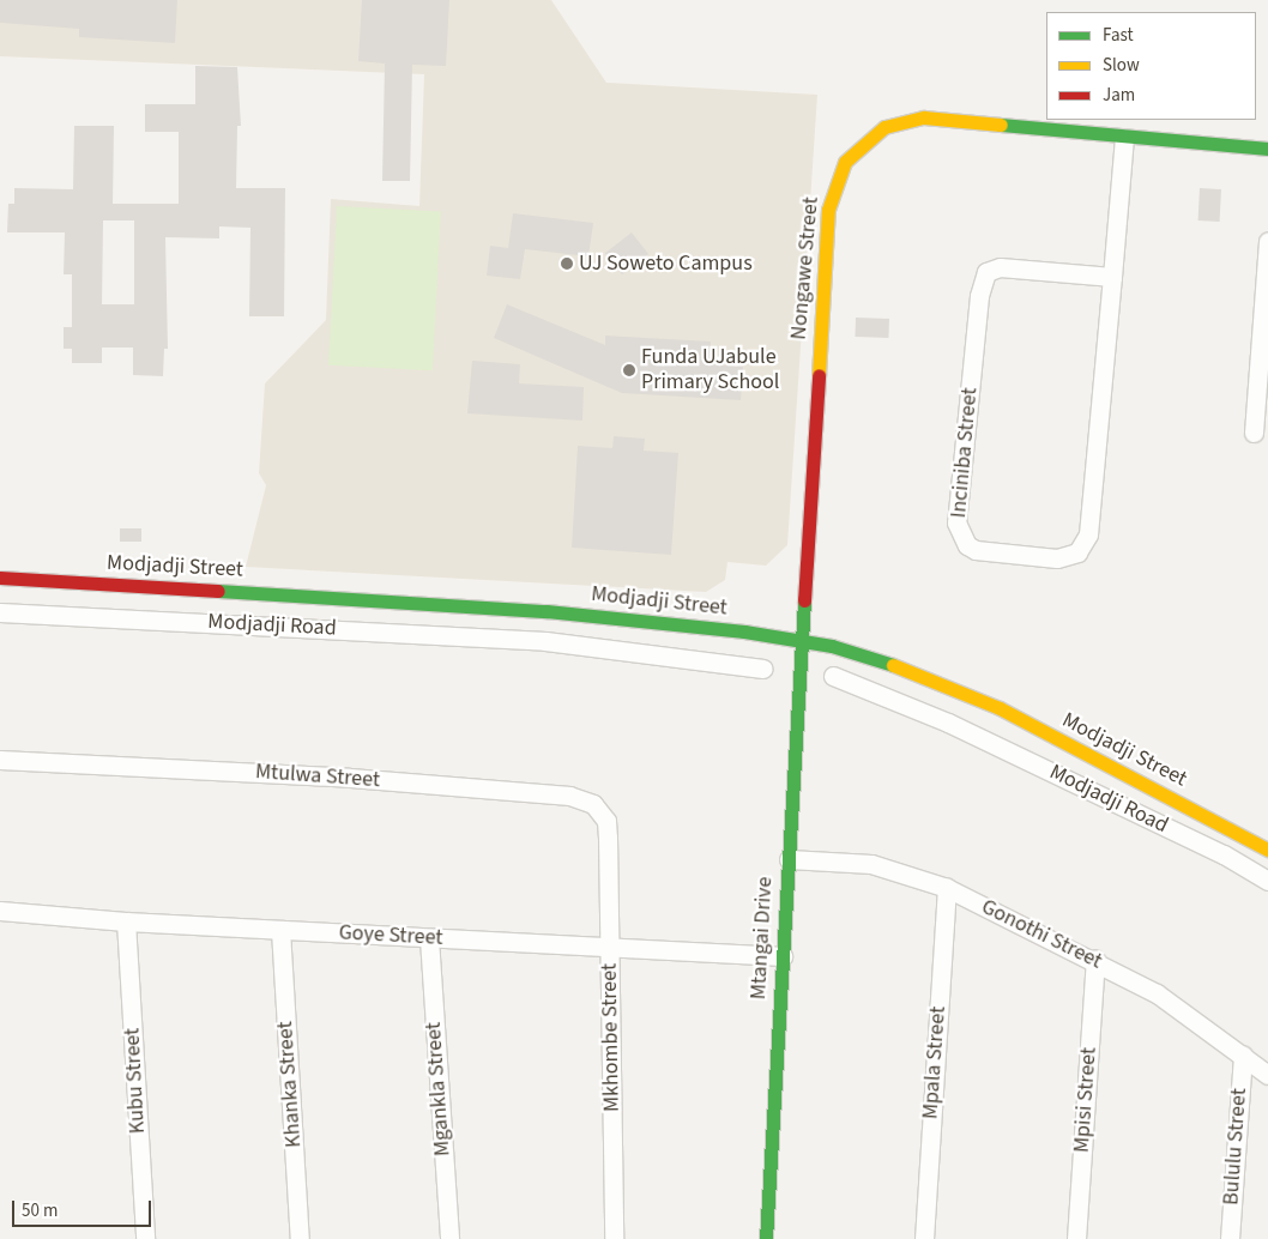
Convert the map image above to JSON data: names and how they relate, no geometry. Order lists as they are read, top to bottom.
{
  "streets": {
    "street": [
      "Nongawe Street",
      "Inciniba Street",
      "Modjadji Street",
      "Modjadji Road",
      "Mtulwa Street",
      "Gonothi Street",
      "Goye Street",
      "Mtangai Drive",
      "Mkhombe Street",
      "Mpala Street",
      "Kubu Street",
      "Khanka Street",
      "Mgankla Street",
      "Mpisi Street",
      "Bululu Street"
    ]
  },
  "crossings": [
    ["Nongawe Street", "Inciniba Street"],
    ["Nongawe Street", "Modjadji Street"],
    ["Nongawe Street", "Mtangai Drive"],
    ["Modjadji Street", "Mtangai Drive"],
    ["Mtulwa Street", "Mkhombe Street"],
    ["Gonothi Street", "Mtangai Drive"],
    ["Gonothi Street", "Mpala Street"],
    ["Gonothi Street", "Mpisi Street"],
    ["Gonothi Street", "Bululu Street"],
    ["Goye Street", "Mtangai Drive"],
    ["Goye Street", "Mkhombe Street"],
    ["Goye Street", "Kubu Street"],
    ["Goye Street", "Khanka Street"],
    ["Goye Street", "Mgankla Street"]
  ],
  "places": ["UJ Soweto Campus", "Funda UJabule Primary School"],
  "legend": ["Fast", "Slow", "Jam"],
  "scale_bar": "50 m"
}
